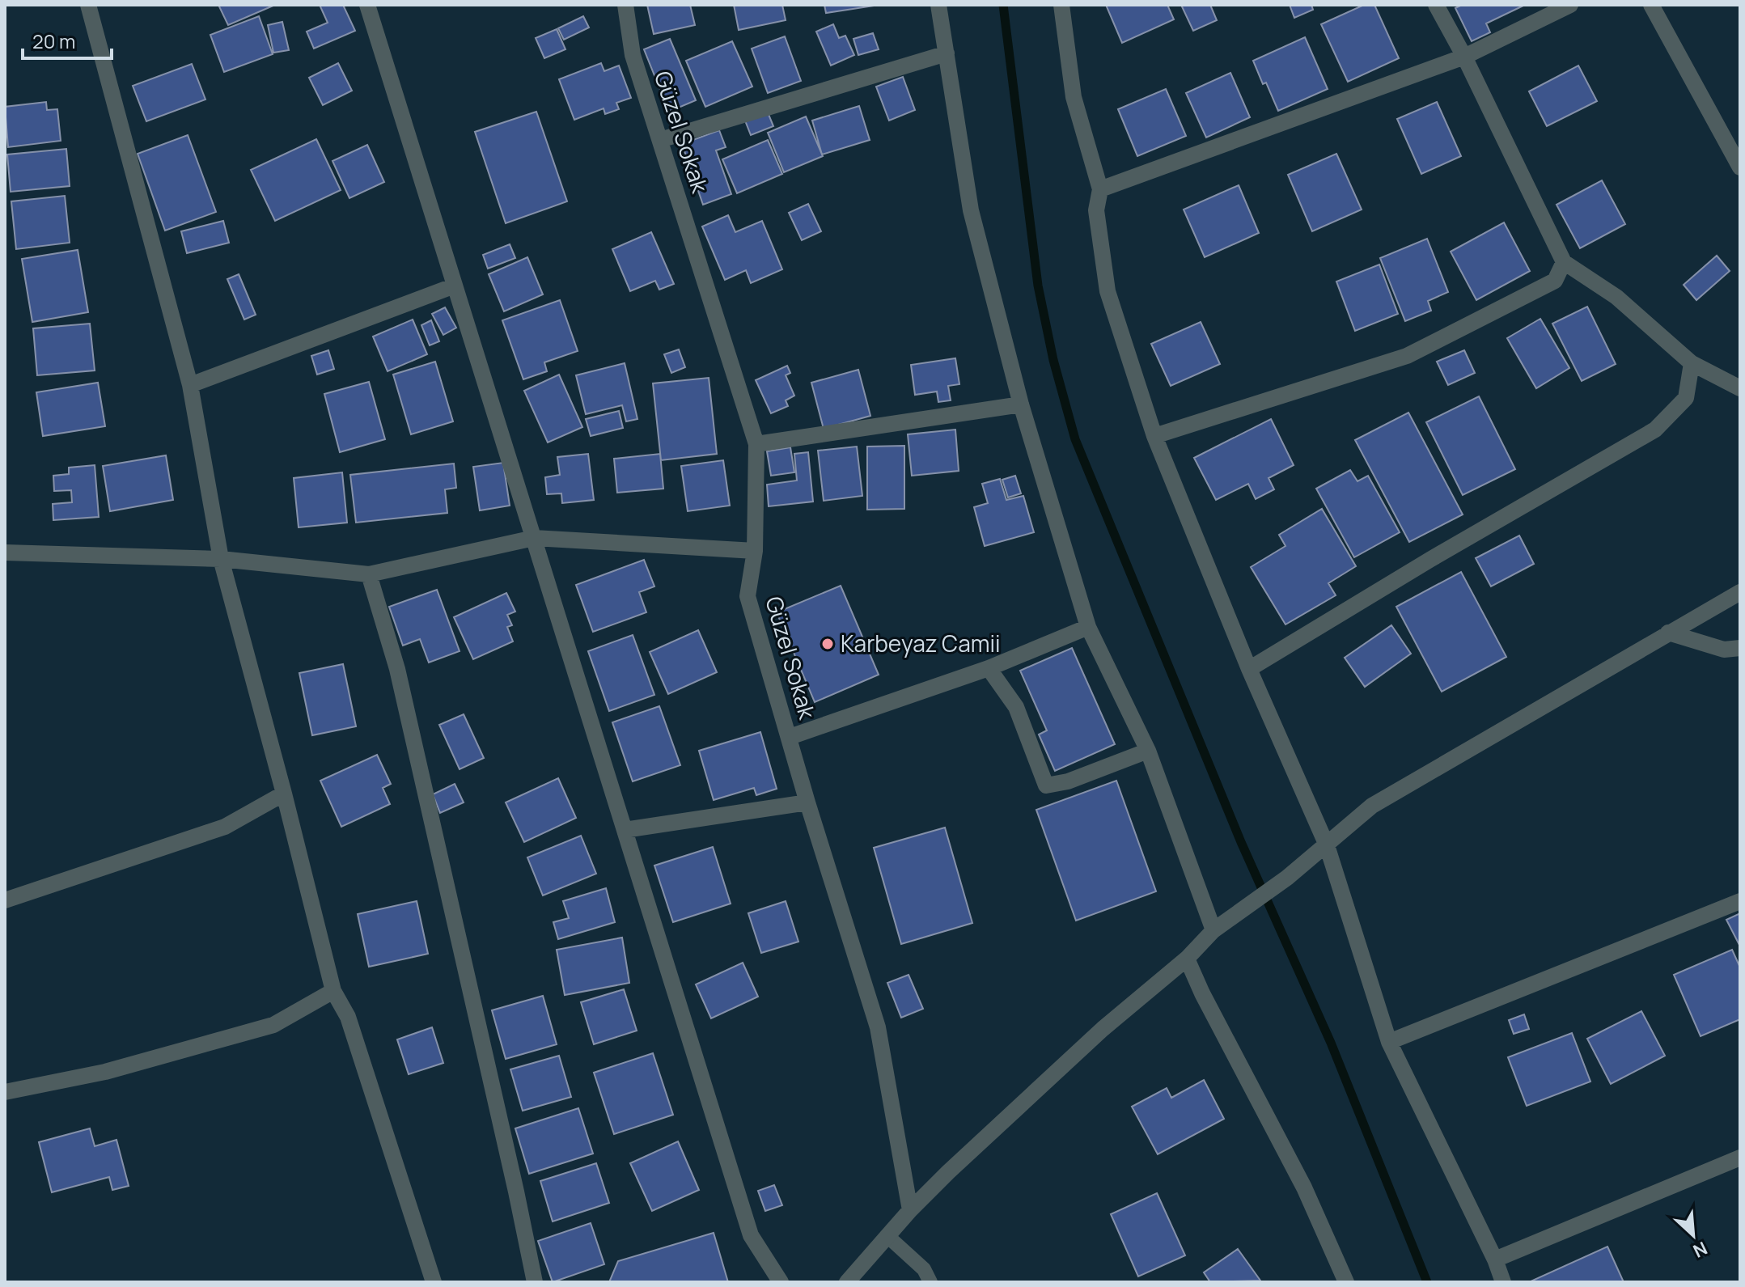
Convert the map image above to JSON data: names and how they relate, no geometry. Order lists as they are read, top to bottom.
{
  "streets": {
    "street": ["Güzel Sokak"]
  },
  "places": ["Karbeyaz Camii"],
  "scale_bar": "20 m",
  "north": "bottom right"
}
